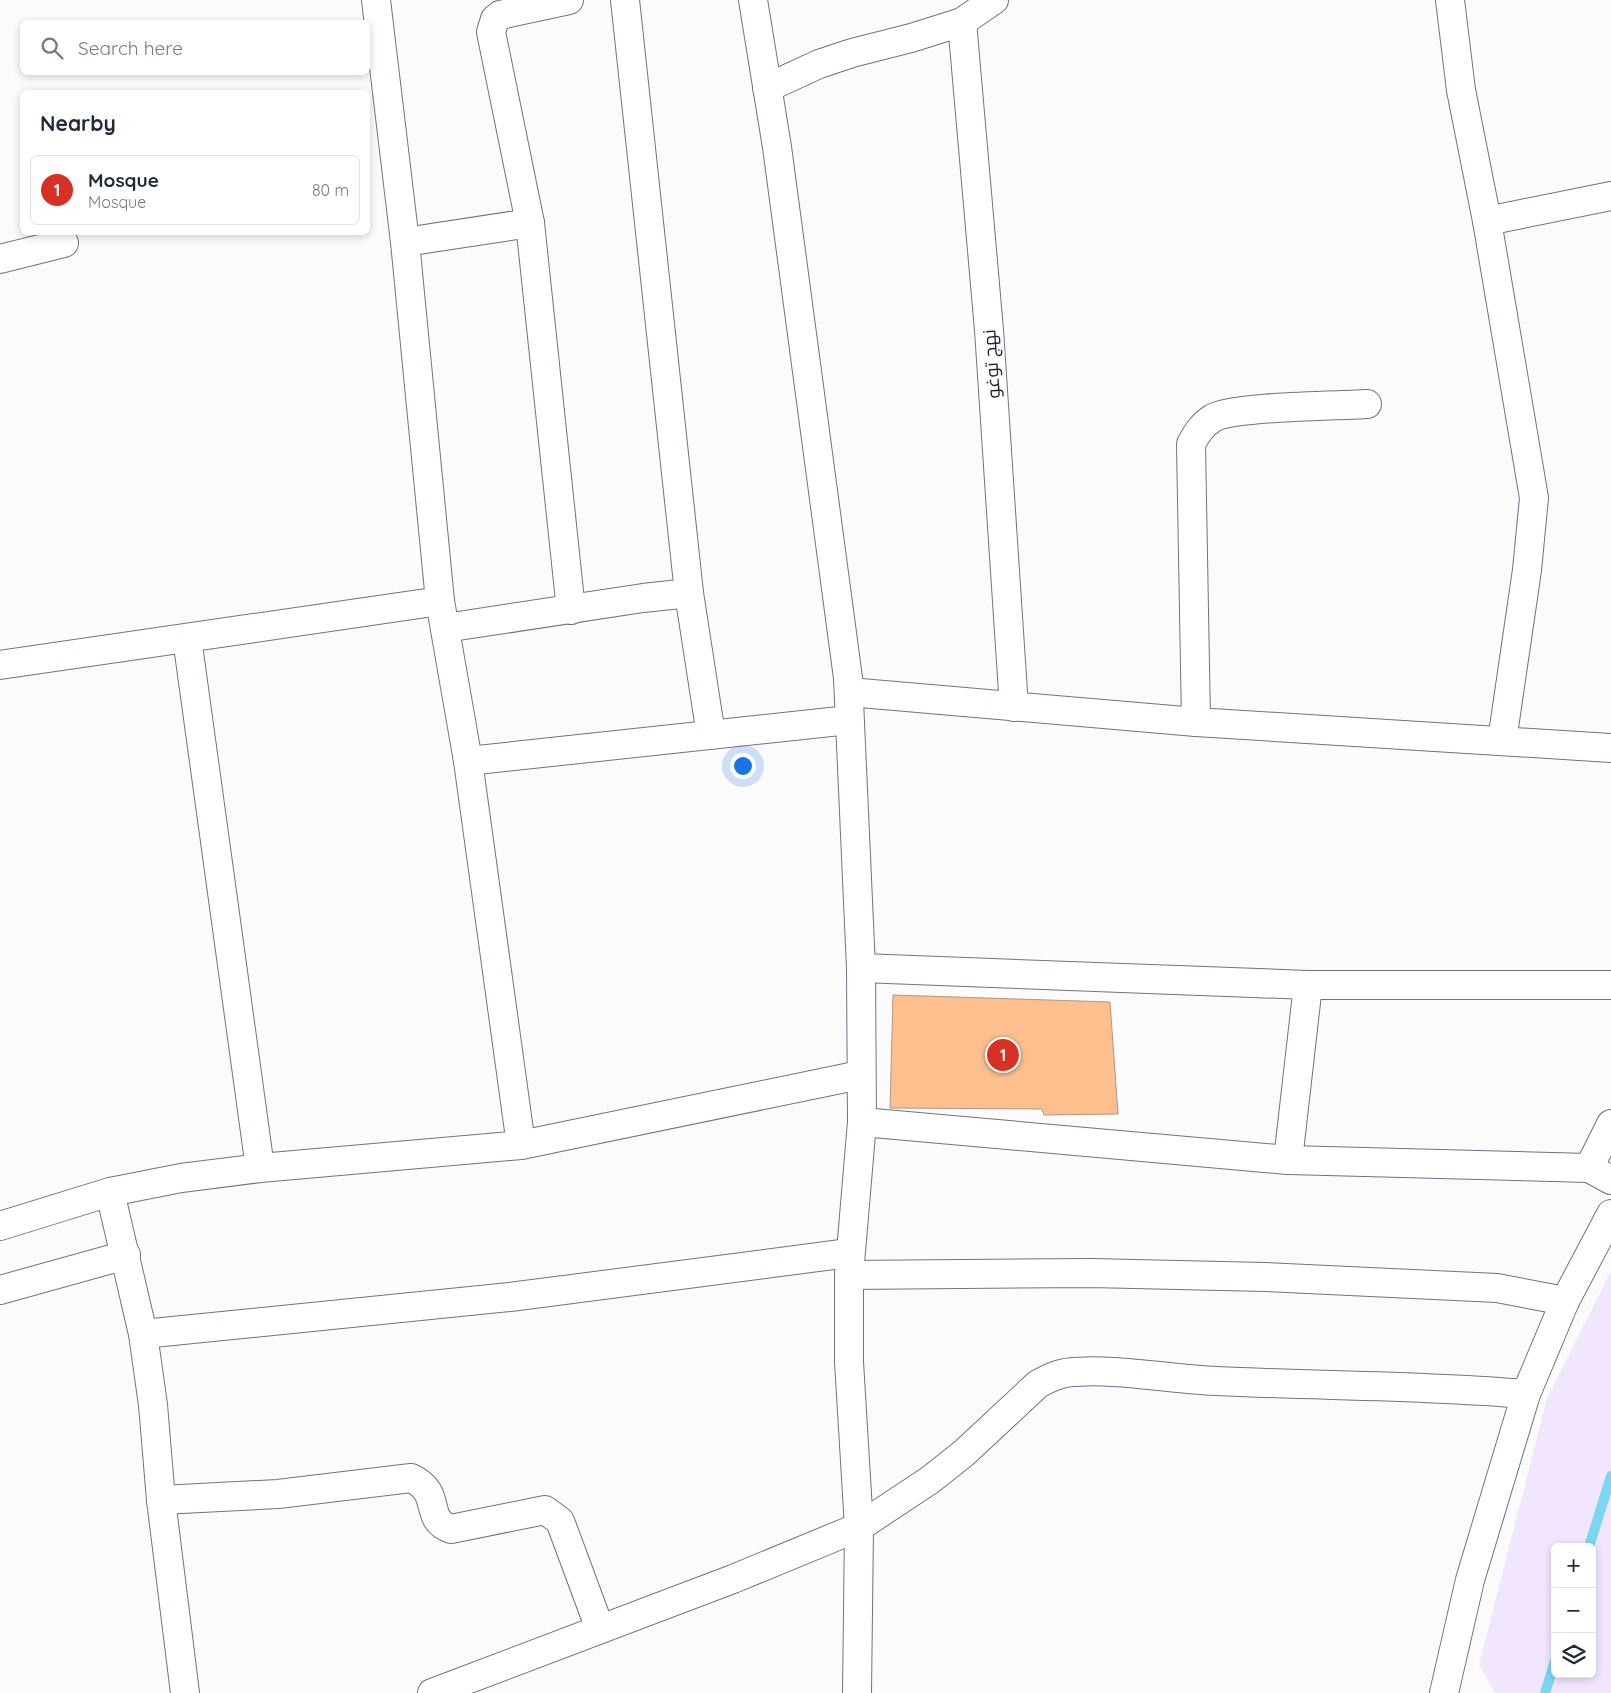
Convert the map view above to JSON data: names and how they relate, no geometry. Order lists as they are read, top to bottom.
{
  "streets": {
    "street": ["نهج توغو"]
  },
  "page": {
    "search": "Search here",
    "heading": "Nearby",
    "list": [
      {
        "mark": "1",
        "name": "Mosque",
        "note": "Mosque",
        "value": "80 m"
      }
    ],
    "pins": "1",
    "map_buttons": ["+", "−"]
  }
}
